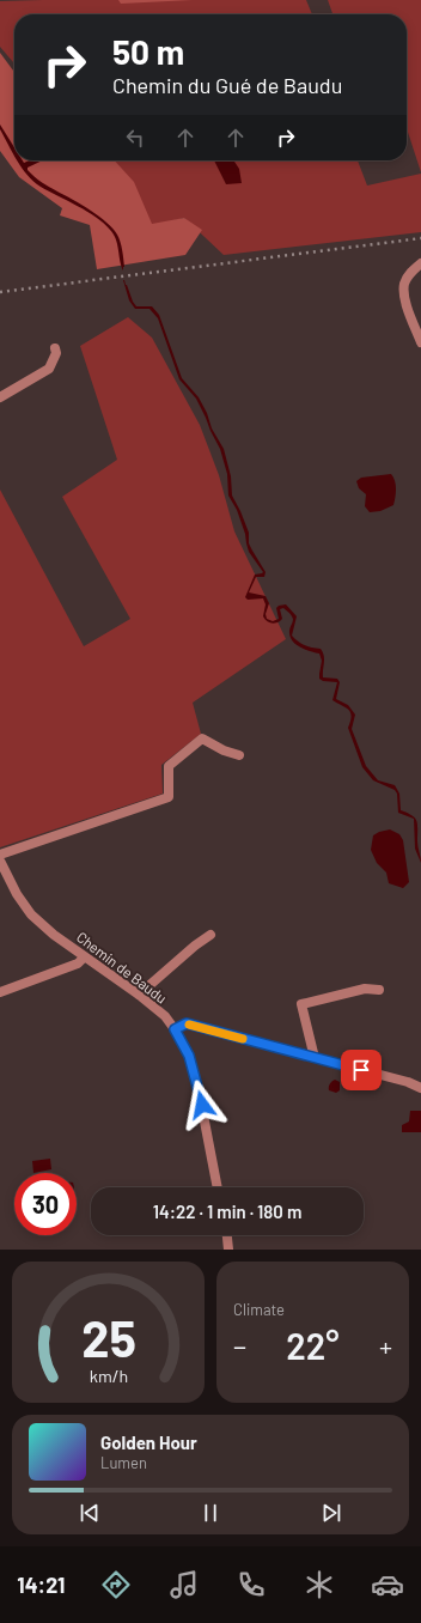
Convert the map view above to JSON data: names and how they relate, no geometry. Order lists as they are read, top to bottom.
{
  "streets": {
    "street": ["Chemin de Baudu"]
  },
  "page": {
    "turn": ["50 m", "Chemin du Gué de Baudu"],
    "limit": "30",
    "trip": "14:22 · 1 min · 180 m",
    "tile": "Climate",
    "heat": ["−", "22°", "+"],
    "song": ["Golden Hour", "Lumen"],
    "tabs": "14:21",
    "gauge": ["25", "km/h"]
  }
}
